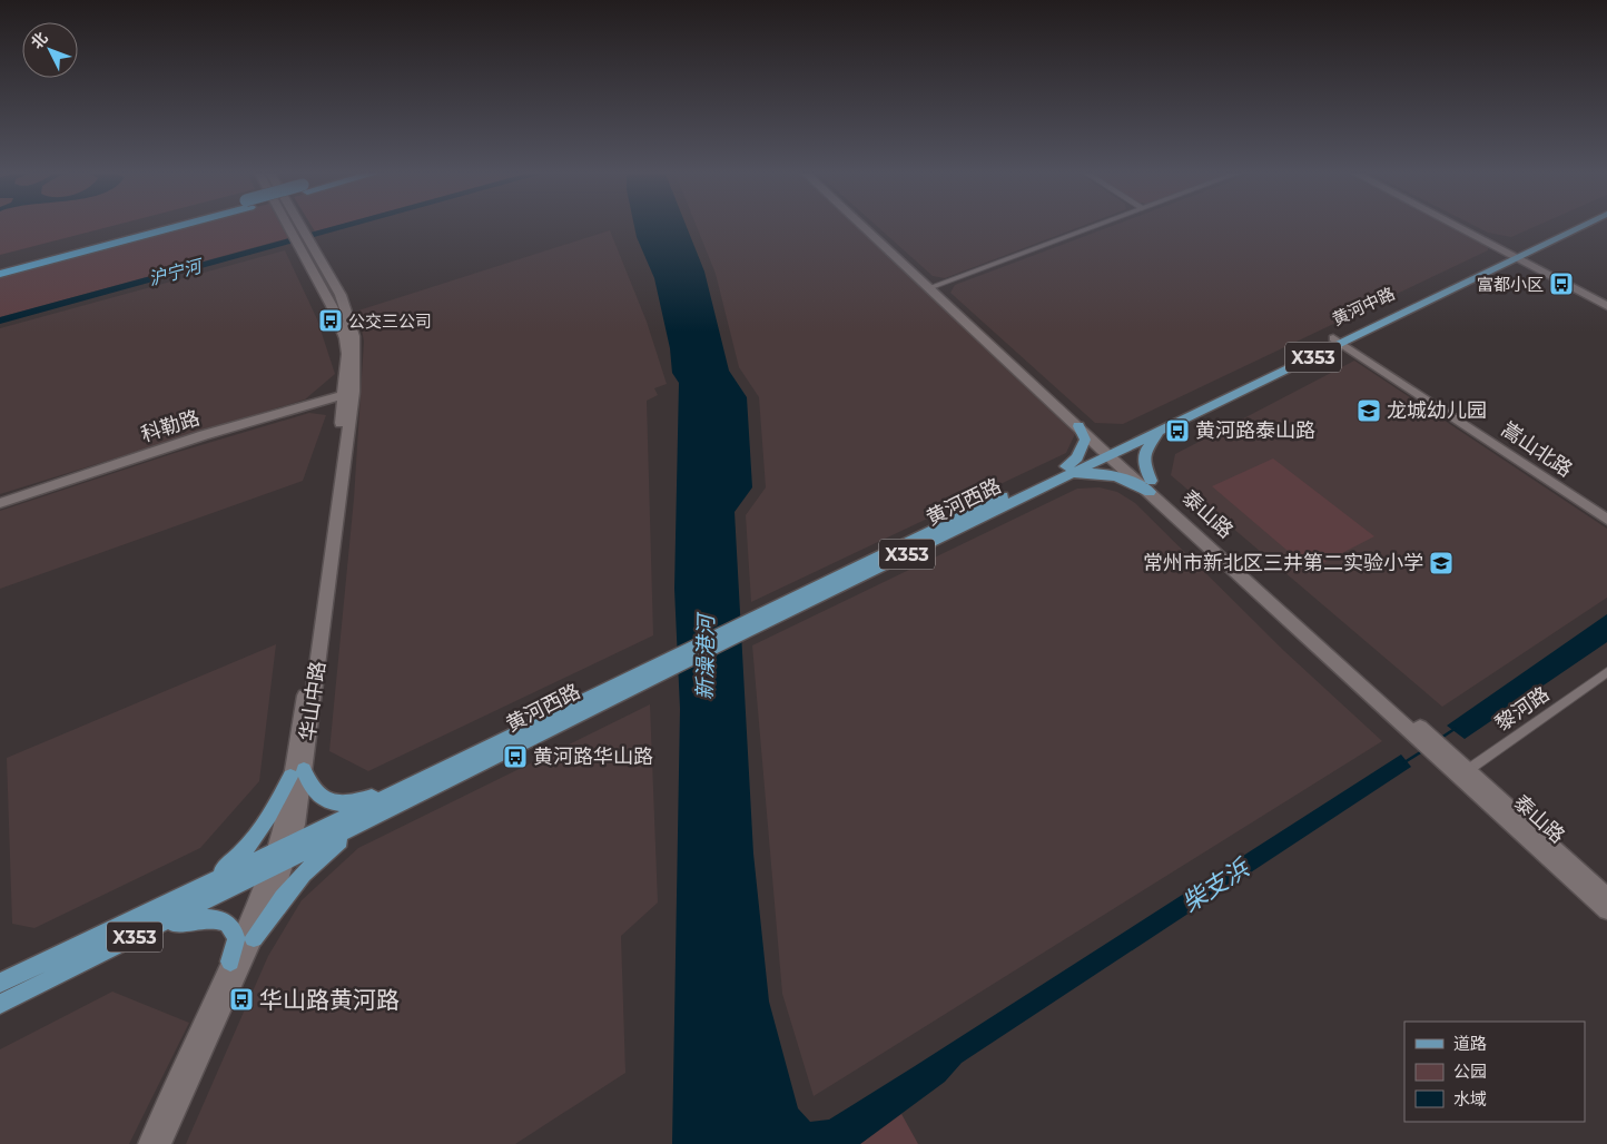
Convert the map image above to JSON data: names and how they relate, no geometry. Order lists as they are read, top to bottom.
{
  "streets": {
    "main road": [
      "黄河中路",
      "X353",
      "科勒路",
      "嵩山北路",
      "黄河西路",
      "泰山路",
      "华山中路"
    ],
    "street": ["黎河路"]
  },
  "crossings": [
    ["黄河中路", "嵩山北路"],
    ["黄河中路", "黄河西路"],
    ["黄河中路", "泰山路"],
    ["科勒路", "华山中路"],
    ["黄河西路", "泰山路"],
    ["黄河西路", "华山中路"],
    ["泰山路", "黎河路"]
  ],
  "water": ["沪宁河", "新澡港河", "柴支浜"],
  "places": {
    "bus stop": [
      "富都小区",
      "公交三公司",
      "黄河路泰山路",
      "黄河路华山路",
      "华山路黄河路"
    ],
    "school or university": ["龙城幼儿园", "常州市新北区三井第二实验小学"]
  },
  "legend": ["道路", "公园", "水域"],
  "north": "top left"
}
